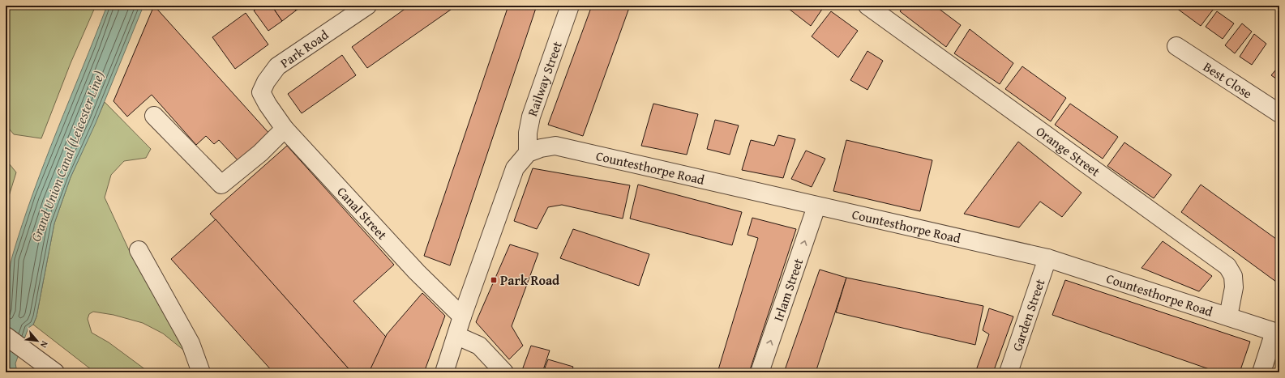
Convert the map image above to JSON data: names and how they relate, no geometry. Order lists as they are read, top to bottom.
{
  "streets": {
    "street": [
      "Park Road",
      "Railway Street",
      "Best Close",
      "Orange Street",
      "Countesthorpe Road",
      "Canal Street",
      "Irlam Street",
      "Garden Street"
    ]
  },
  "crossings": [
    ["Park Road", "Canal Street"],
    ["Railway Street", "Countesthorpe Road"],
    ["Orange Street", "Countesthorpe Road"],
    ["Countesthorpe Road", "Irlam Street"],
    ["Countesthorpe Road", "Garden Street"]
  ],
  "one_way": ["Irlam Street"],
  "water": ["Grand Union Canal (Leicester Line)"],
  "places": {
    "transit": ["Park Road"]
  },
  "north": "bottom right"
}
